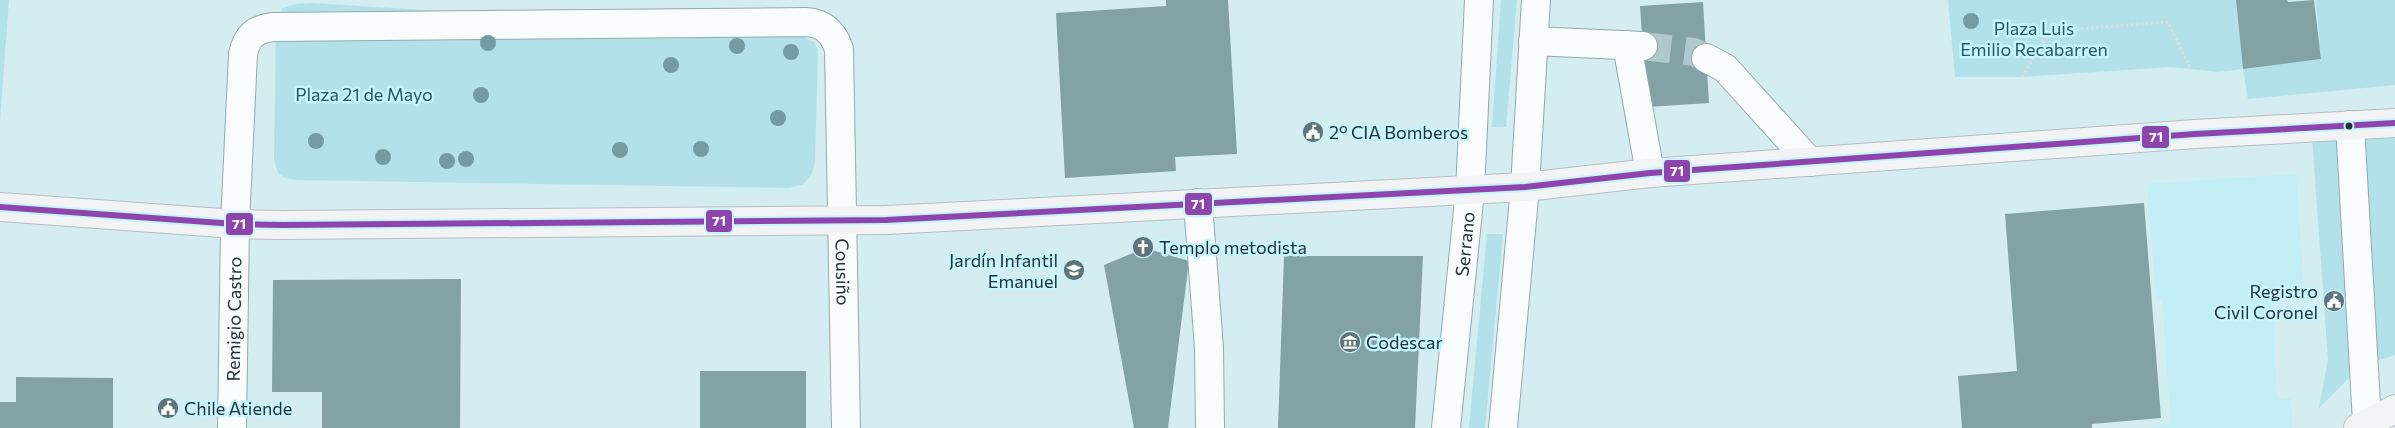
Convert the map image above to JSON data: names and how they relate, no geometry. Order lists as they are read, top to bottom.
{
  "streets": {
    "street": ["Serrano", "Cousiño", "Remigio Castro"]
  },
  "crossings": [
    ["Cousiño", "Remigio Castro"]
  ],
  "parks": ["Plaza Luis Emilio Recabarren", "Plaza 21 de Mayo"],
  "places": {
    "public building": ["2° CIA Bomberos", "Registro Civil Coronel", "Chile Atiende"],
    "church": ["Templo metodista"],
    "school or university": ["Jardín Infantil Emanuel"],
    "museum": ["Codescar"]
  },
  "lines": ["transit line 71"]
}
